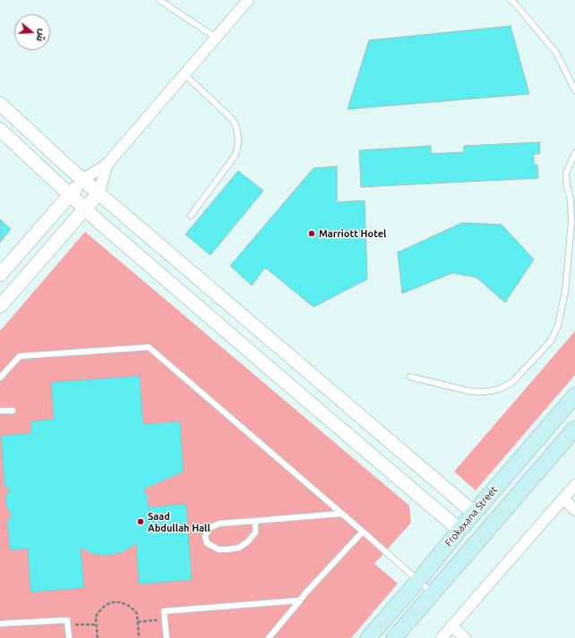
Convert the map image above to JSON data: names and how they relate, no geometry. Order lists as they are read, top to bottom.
{
  "streets": {
    "main road": ["Frokaxana Street"]
  },
  "places": ["Marriott Hotel", "Saad Abdullah Hall"],
  "north": "right"
}
